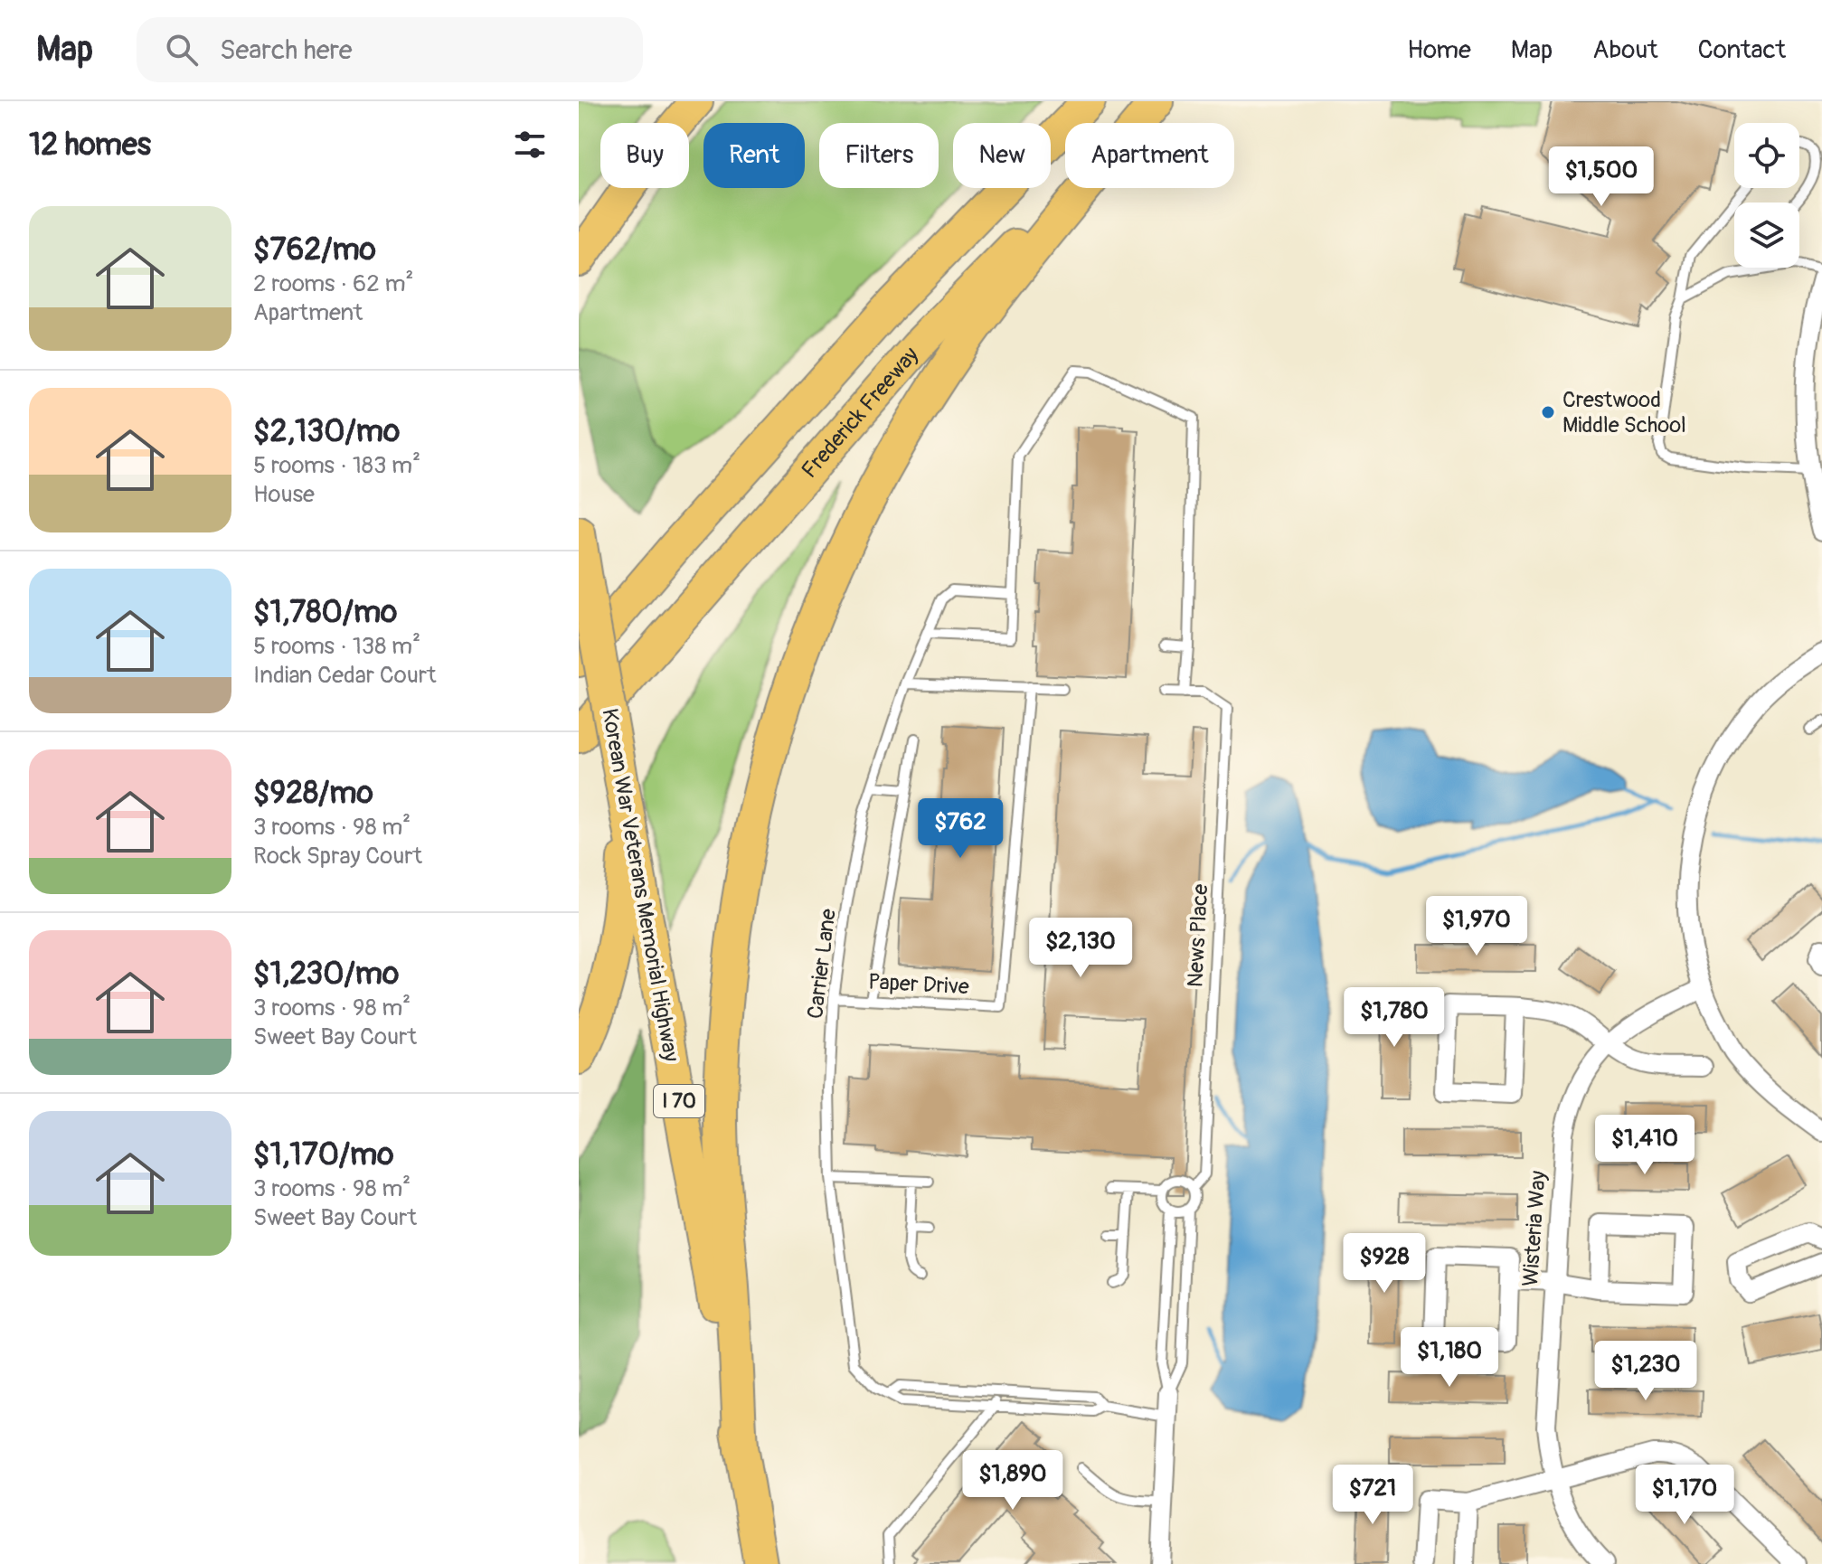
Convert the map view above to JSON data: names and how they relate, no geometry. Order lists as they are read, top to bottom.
{
  "streets": {
    "highway": ["Frederick Freeway", "Korean War Veterans Memorial Highway", "I 70"],
    "street": ["Wisteria Way"],
    "lane": ["News Place", "Carrier Lane", "Paper Drive"]
  },
  "crossings": [
    ["Korean War Veterans Memorial Highway", "I 70"],
    ["Carrier Lane", "Paper Drive"]
  ],
  "places": ["Crestwood Middle School"],
  "page": {
    "header": "Map",
    "search": "Search here",
    "nav": [
      "Home",
      "Map",
      "About",
      "Contact"
    ],
    "heading": "12 homes",
    "chip": [
      "Buy",
      "Rent",
      "Filters",
      "New",
      "Apartment"
    ],
    "price": [
      "$1,500",
      "$762",
      "$1,970",
      "$2,130",
      "$1,780",
      "$1,410",
      "$928",
      "$1,180",
      "$1,230",
      "$1,890",
      "$721",
      "$1,170"
    ],
    "list": [
      {
        "name": "$762/mo",
        "note": "2 rooms · 62 m² · Apartment"
      },
      {
        "name": "$2,130/mo",
        "note": "5 rooms · 183 m² · House"
      },
      {
        "name": "$1,780/mo",
        "note": "5 rooms · 138 m² · Indian Cedar Court"
      },
      {
        "name": "$928/mo",
        "note": "3 rooms · 98 m² · Rock Spray Court"
      },
      {
        "name": "$1,230/mo",
        "note": "3 rooms · 98 m² · Sweet Bay Court"
      },
      {
        "name": "$1,170/mo",
        "note": "3 rooms · 98 m² · Sweet Bay Court"
      }
    ]
  }
}
